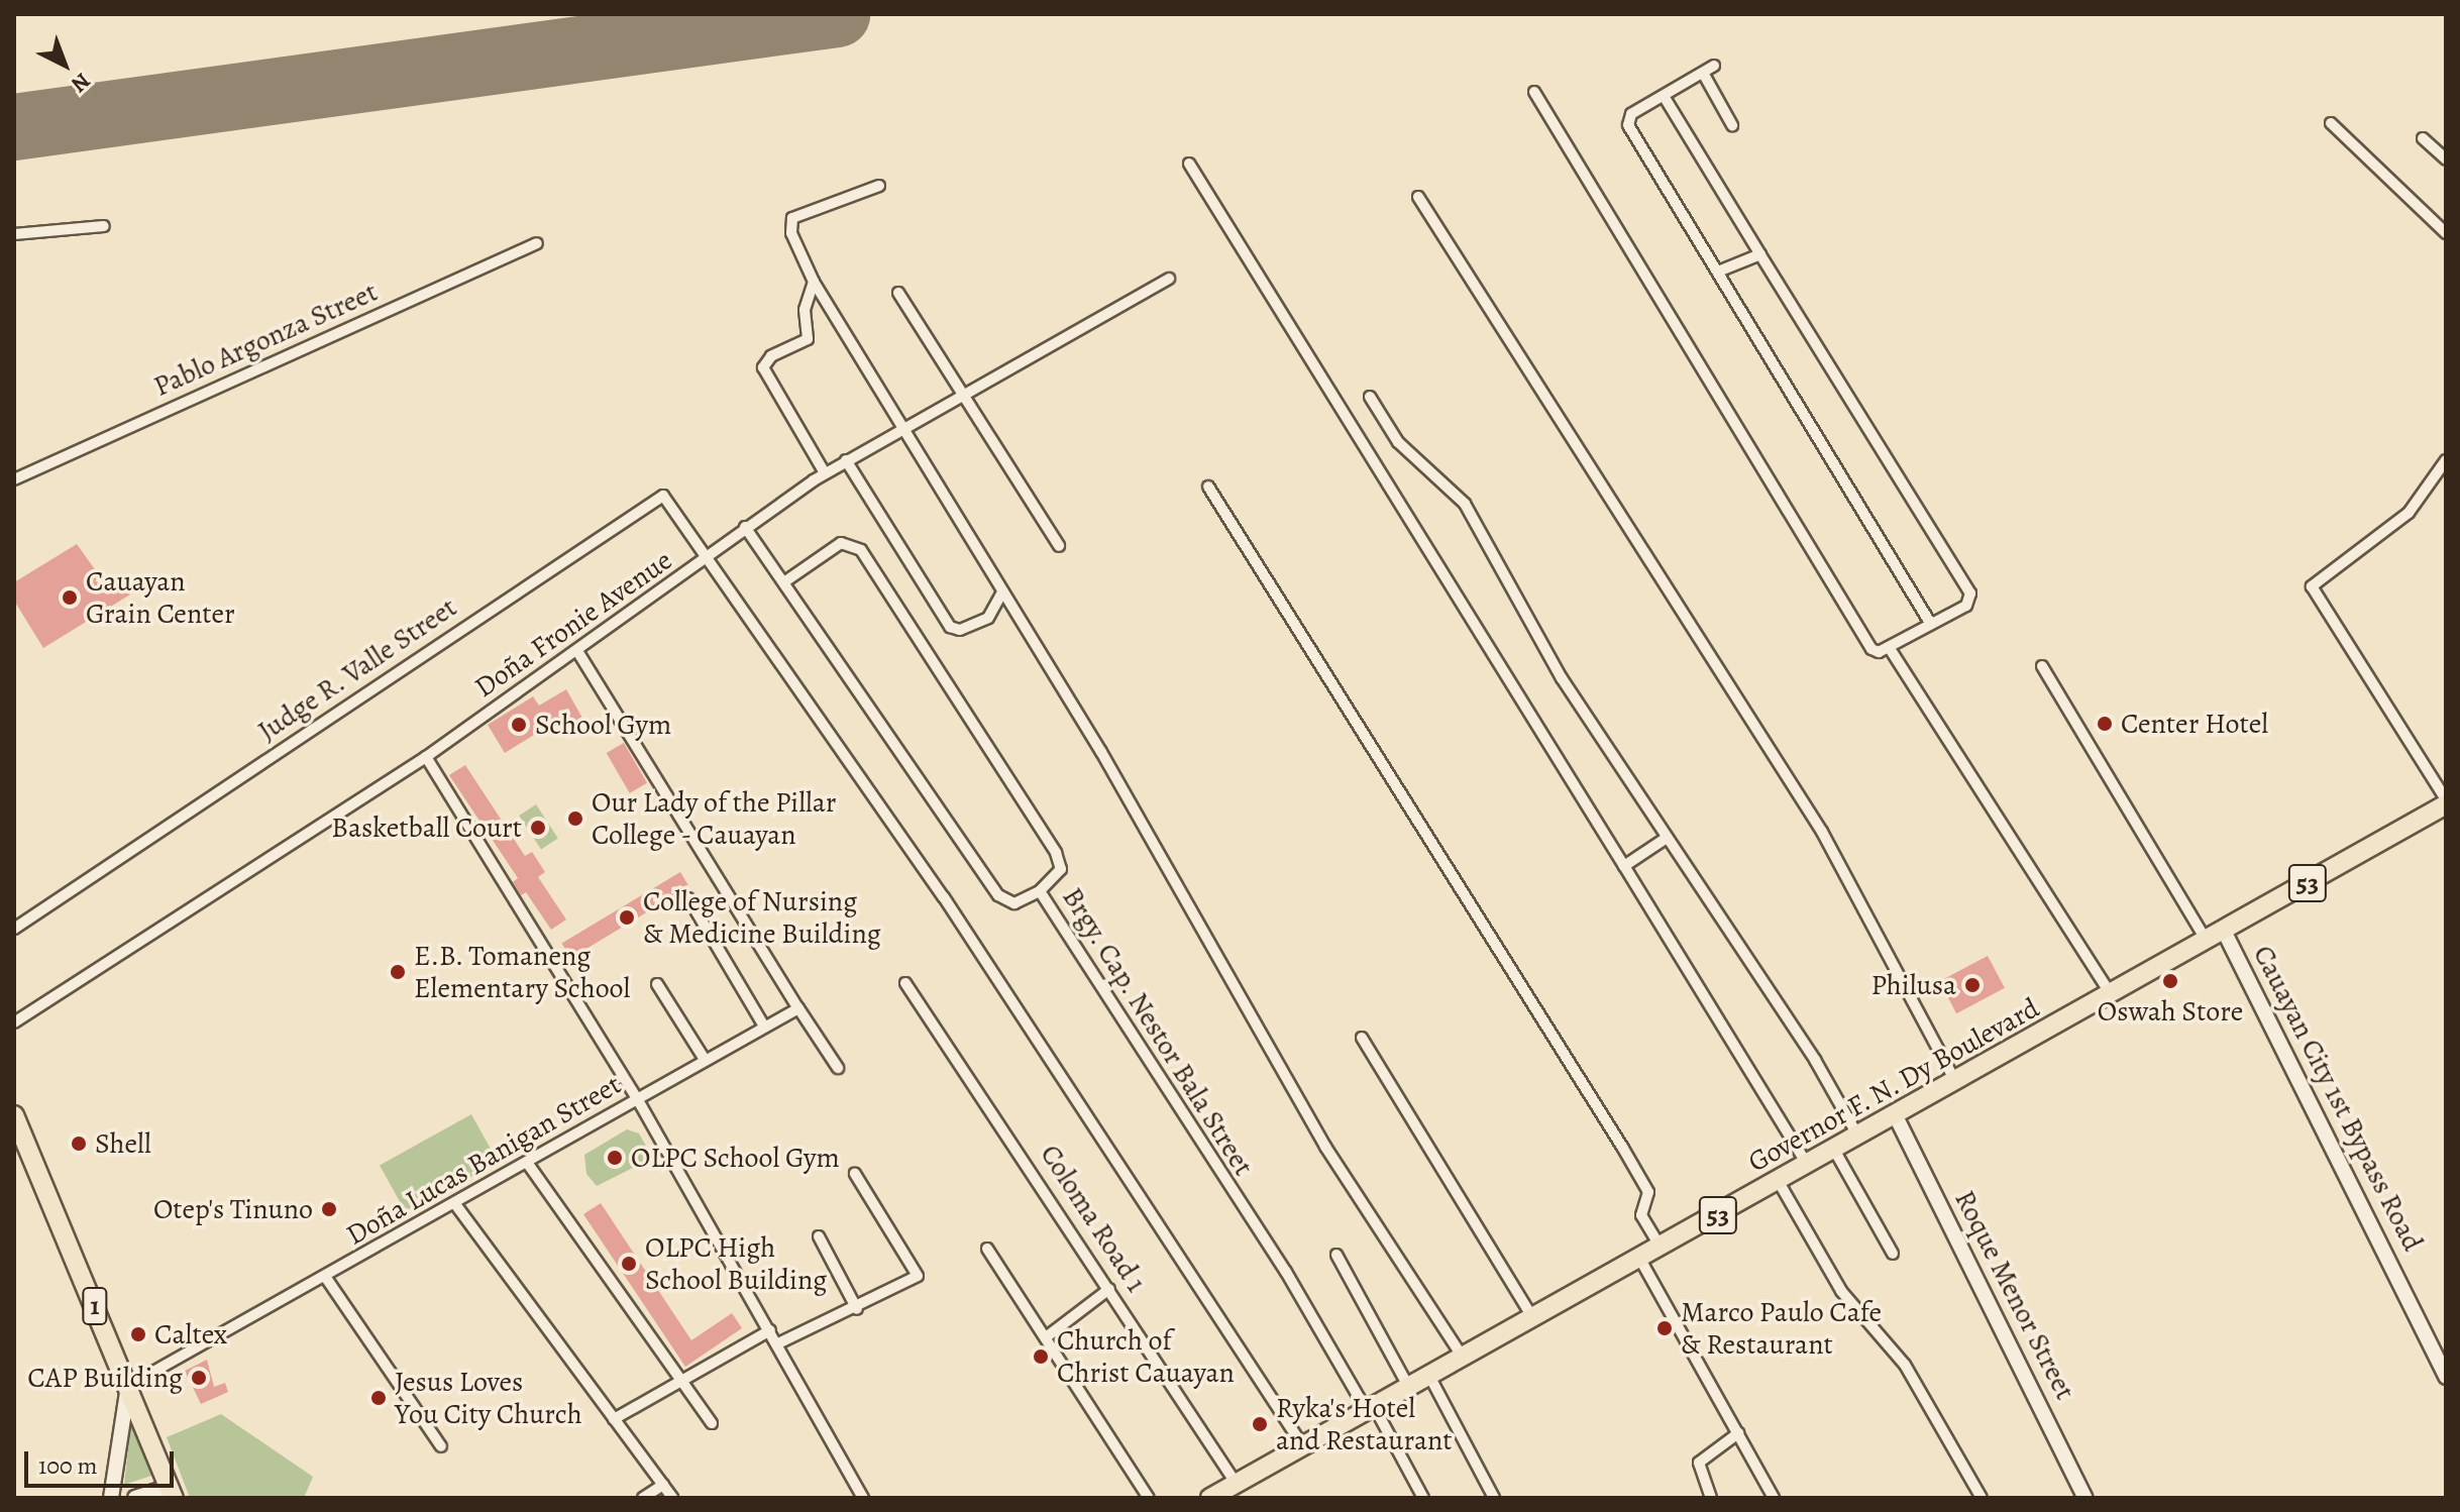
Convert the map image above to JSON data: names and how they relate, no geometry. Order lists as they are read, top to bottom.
{
  "streets": {
    "highway": ["53", "Governor F. N. Dy Boulevard", "1"],
    "main road": ["Cauayan City 1st Bypass Road", "Roque Menor Street"],
    "street": [
      "Pablo Argonza Street",
      "Doña Fronie Avenue",
      "Judge R. Valle Street",
      "Brgy. Cap. Nestor Bala Street",
      "Doña Lucas Banigan Street",
      "Coloma Road 1"
    ]
  },
  "crossings": [
    ["Doña Fronie Avenue", "Judge R. Valle Street"],
    ["Doña Fronie Avenue", "Brgy. Cap. Nestor Bala Street"],
    ["Brgy. Cap. Nestor Bala Street", "Governor F. N. Dy Boulevard"],
    ["Governor F. N. Dy Boulevard", "Cauayan City 1st Bypass Road"],
    ["Governor F. N. Dy Boulevard", "Coloma Road 1"],
    ["Governor F. N. Dy Boulevard", "Roque Menor Street"],
    ["Doña Lucas Banigan Street", "1"]
  ],
  "places": [
    "Cauayan Grain Center",
    "Center Hotel",
    "School Gym",
    "Our Lady of the Pillar College - Cauayan",
    "Basketball Court",
    "College of Nursing & Medicine Building",
    "E.B. Tomaneng Elementary School",
    "Oswah Store",
    "Philusa",
    "Shell",
    "OLPC School Gym",
    "Otep's Tinuno",
    "OLPC High School Building",
    "Marco Paulo Cafe & Restaurant",
    "Caltex",
    "Church of Christ Cauayan",
    "CAP Building",
    "Jesus Loves You City Church",
    "Ryka's Hotel and Restaurant"
  ],
  "scale_bar": "100 m",
  "north": "bottom right"
}
